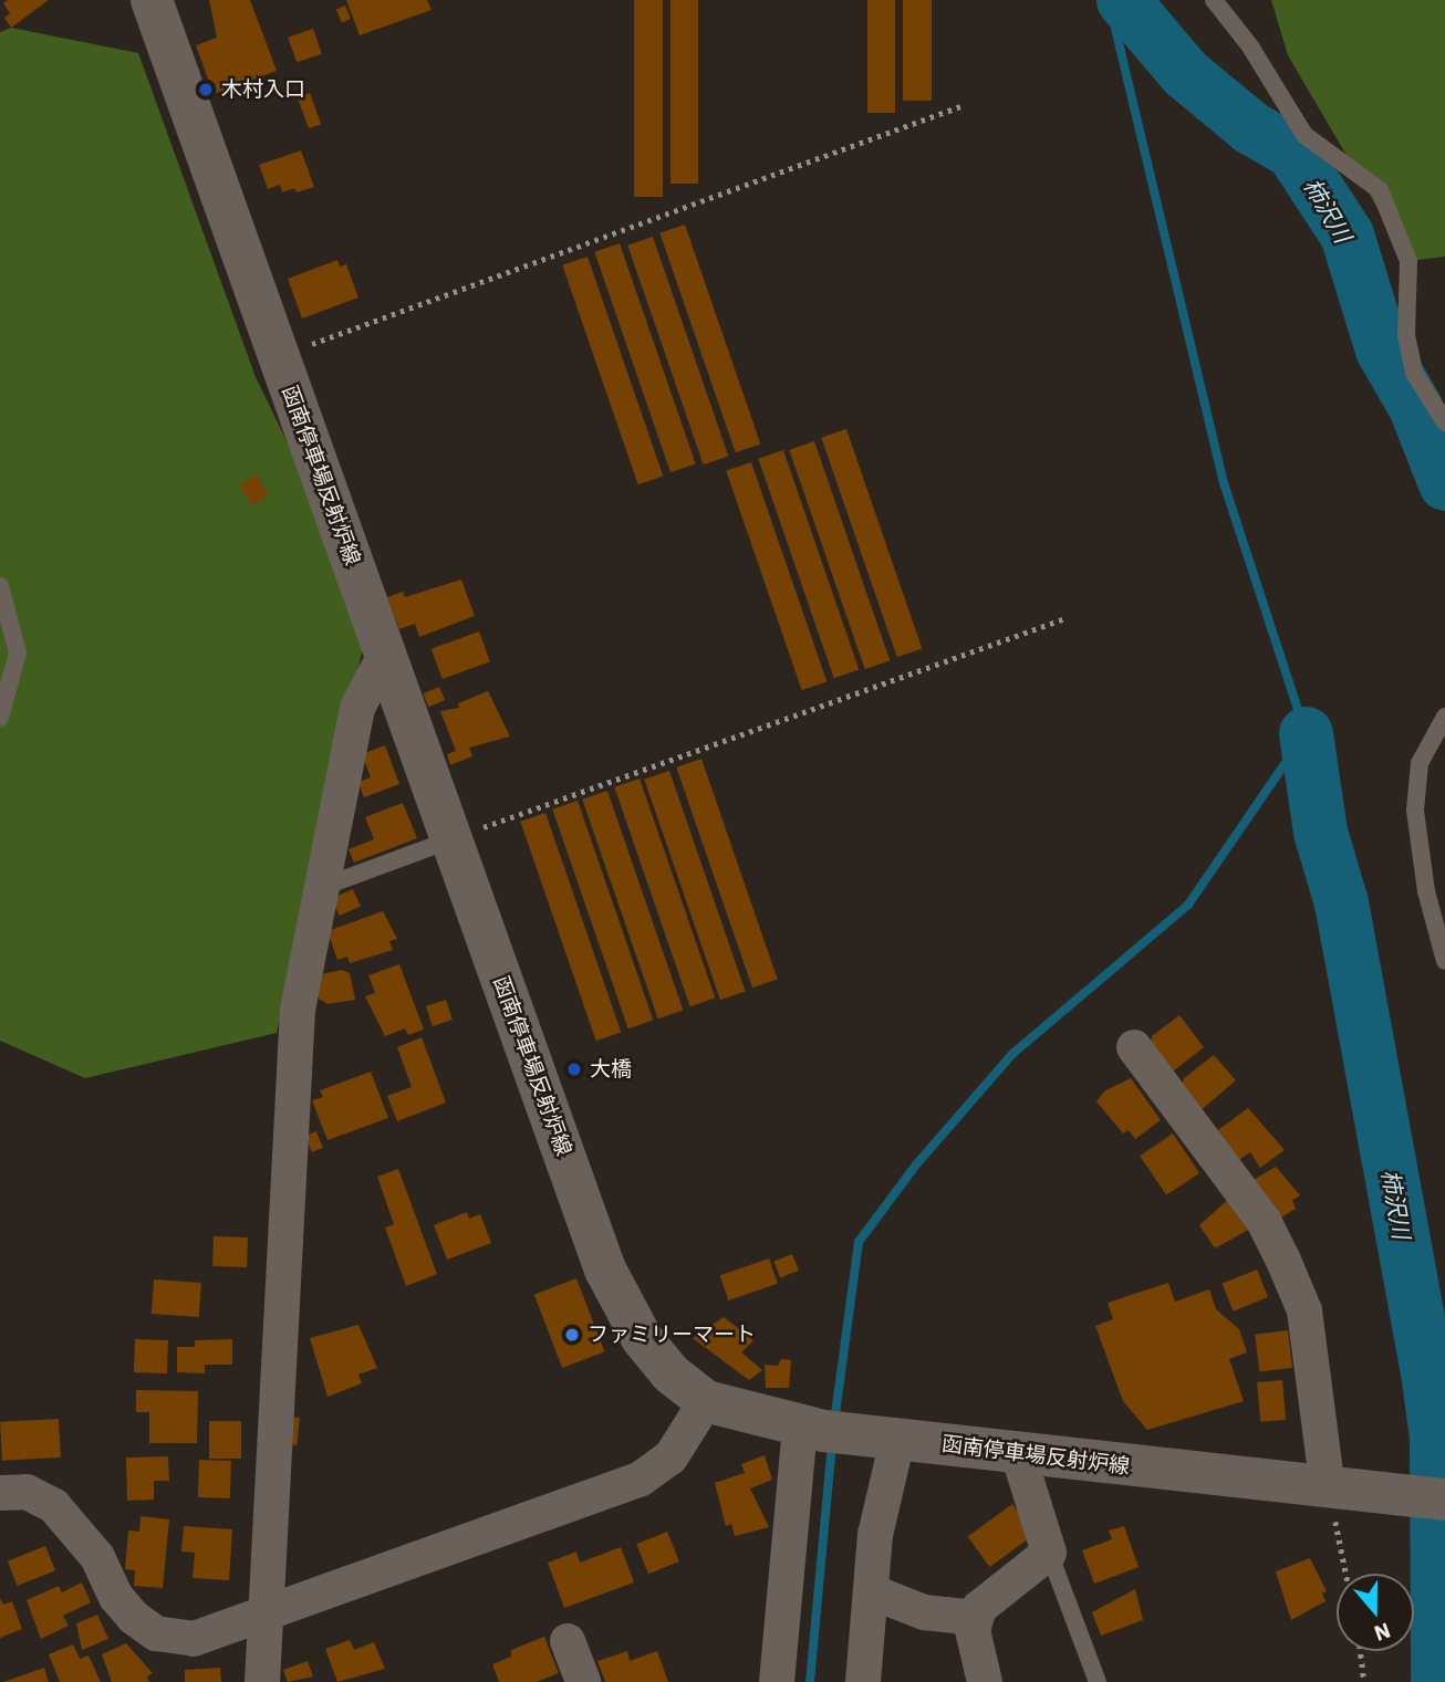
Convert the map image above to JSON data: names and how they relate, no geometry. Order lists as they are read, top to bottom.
{
  "streets": {
    "main road": ["函南停車場反射炉線"]
  },
  "water": ["柿沢川"],
  "places": ["木村入口", "大橋", "ファミリーマート"],
  "north": "bottom"
}
